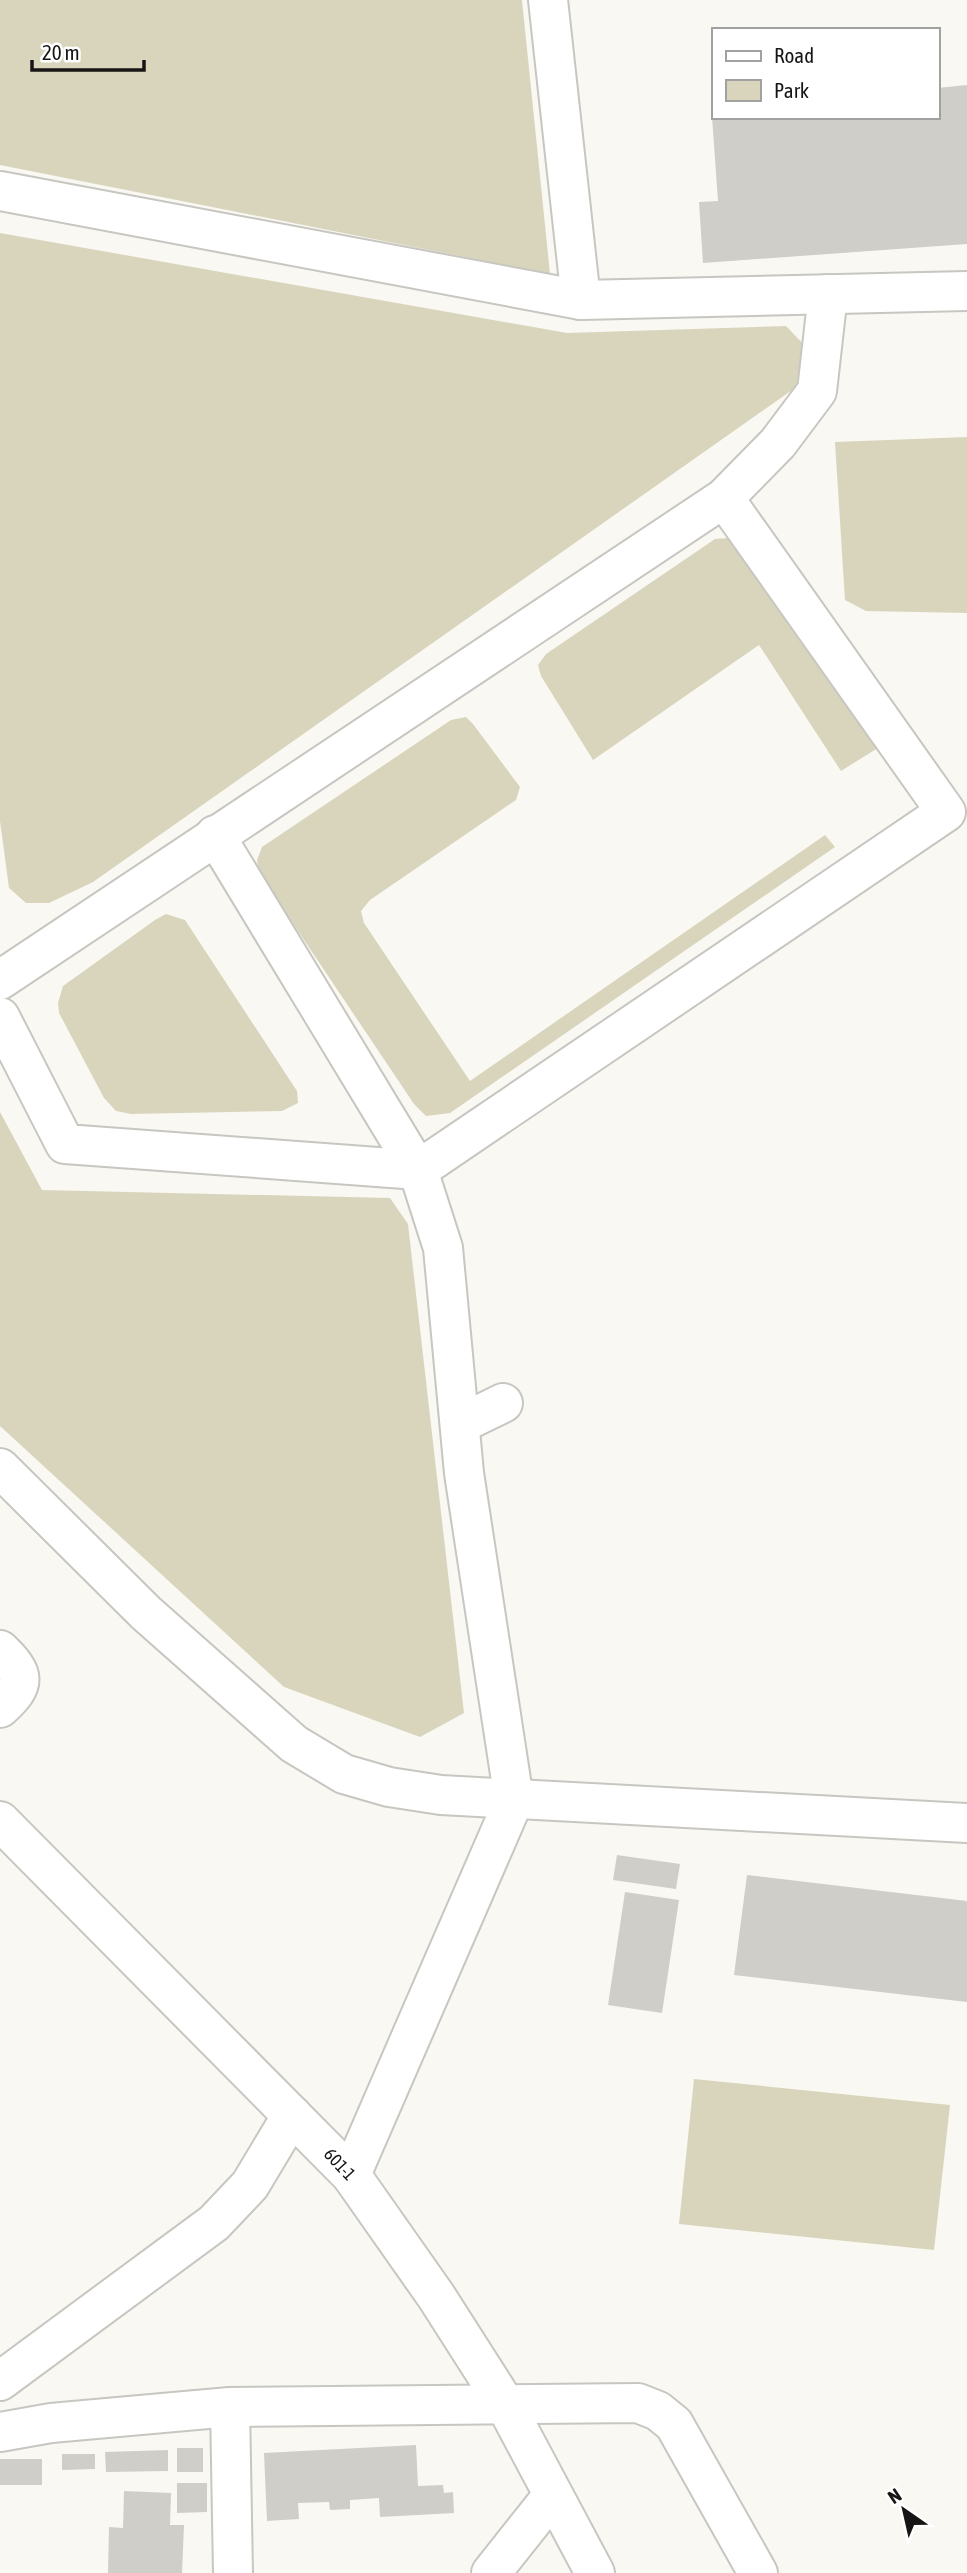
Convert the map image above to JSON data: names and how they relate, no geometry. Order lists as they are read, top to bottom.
{
  "streets": {
    "street": ["601-1"]
  },
  "legend": ["Road", "Park"],
  "scale_bar": "20 m",
  "north": "top left"
}
